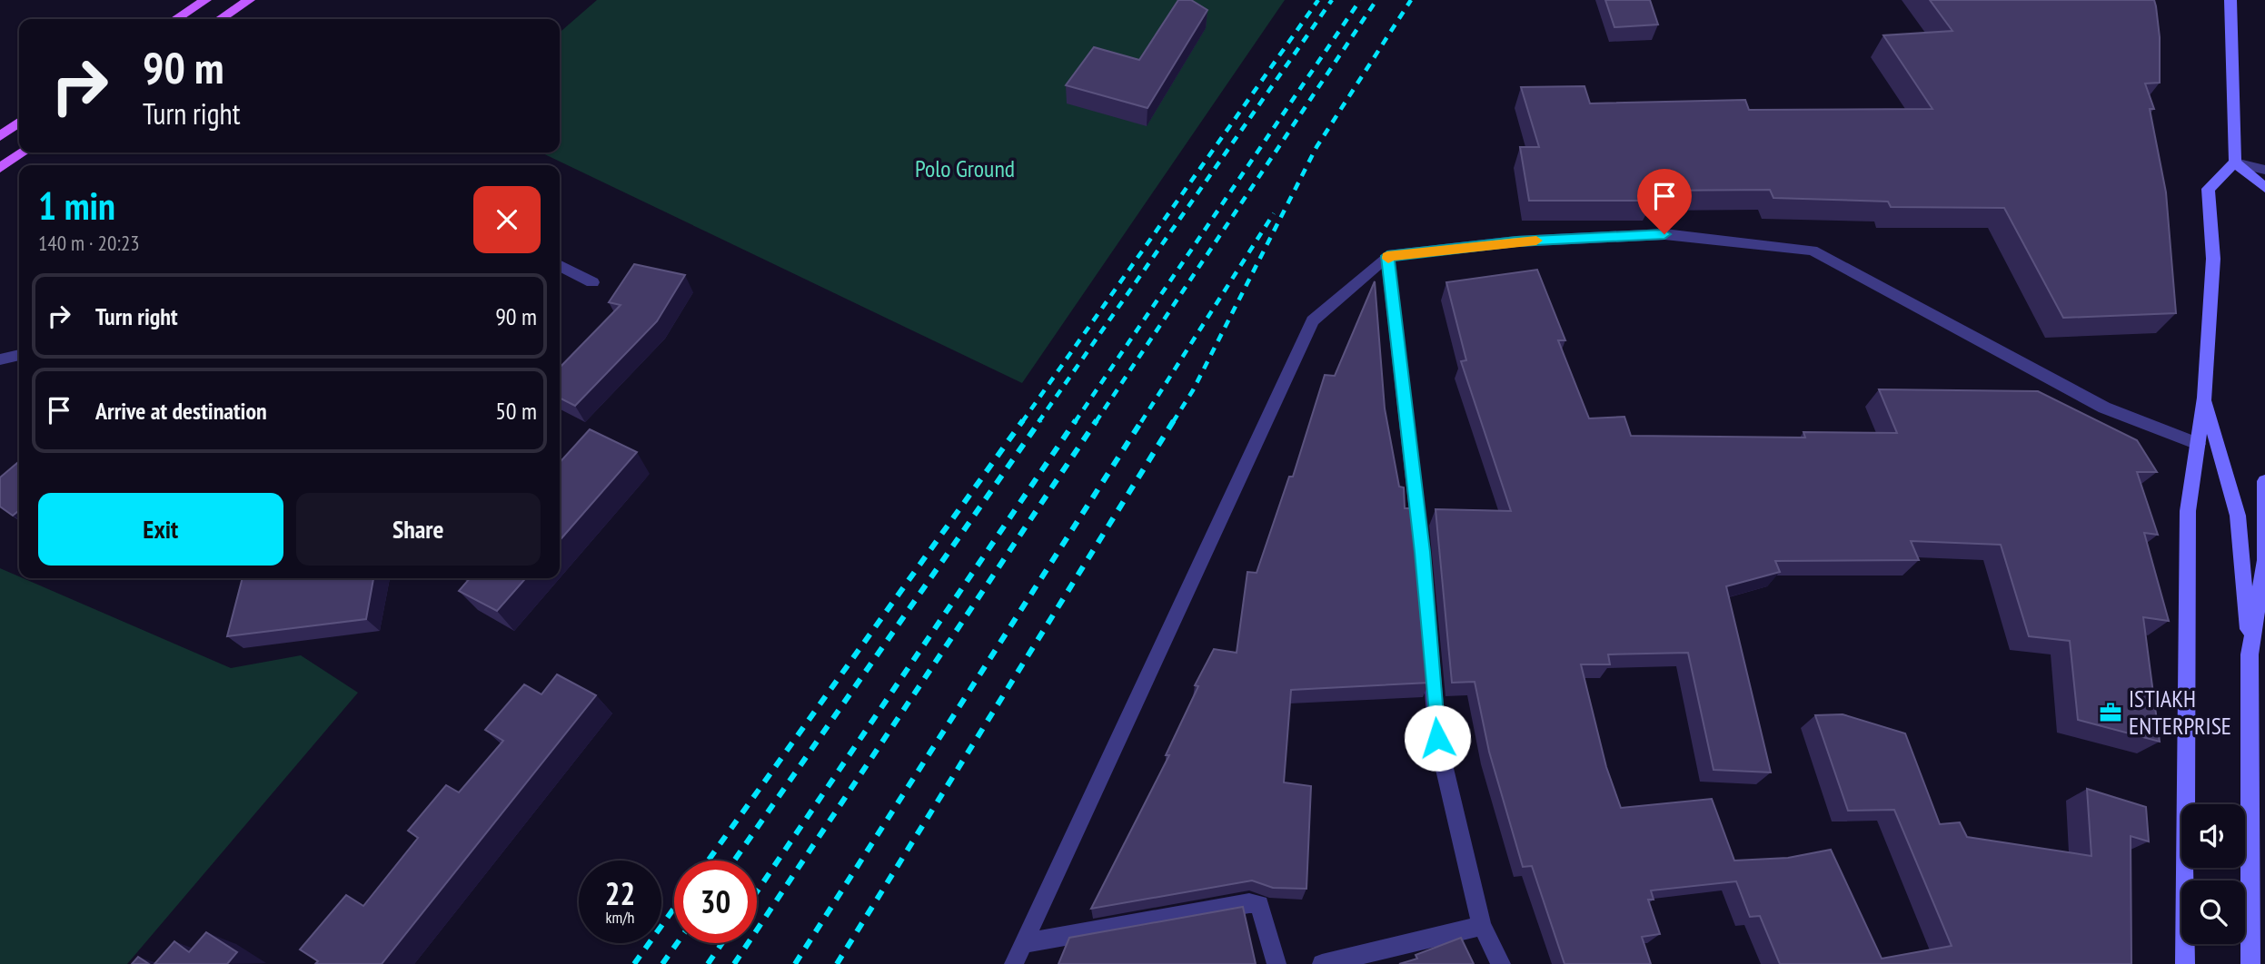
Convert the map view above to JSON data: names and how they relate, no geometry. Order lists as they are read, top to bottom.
{
  "parks": ["Polo Ground"],
  "places": {
    "office": ["ISTIAKH ENTERPRISE"]
  },
  "page": {
    "turn": ["90 m", "Turn right"],
    "heading": ["1 min", "140 m · 20:23"],
    "list": [
      {
        "name": "Turn right",
        "value": "90 m"
      },
      {
        "name": "Arrive at destination",
        "value": "50 m"
      }
    ],
    "buttons": ["Exit", "Share"],
    "speed": "22 km/h",
    "limit": "30"
  }
}
